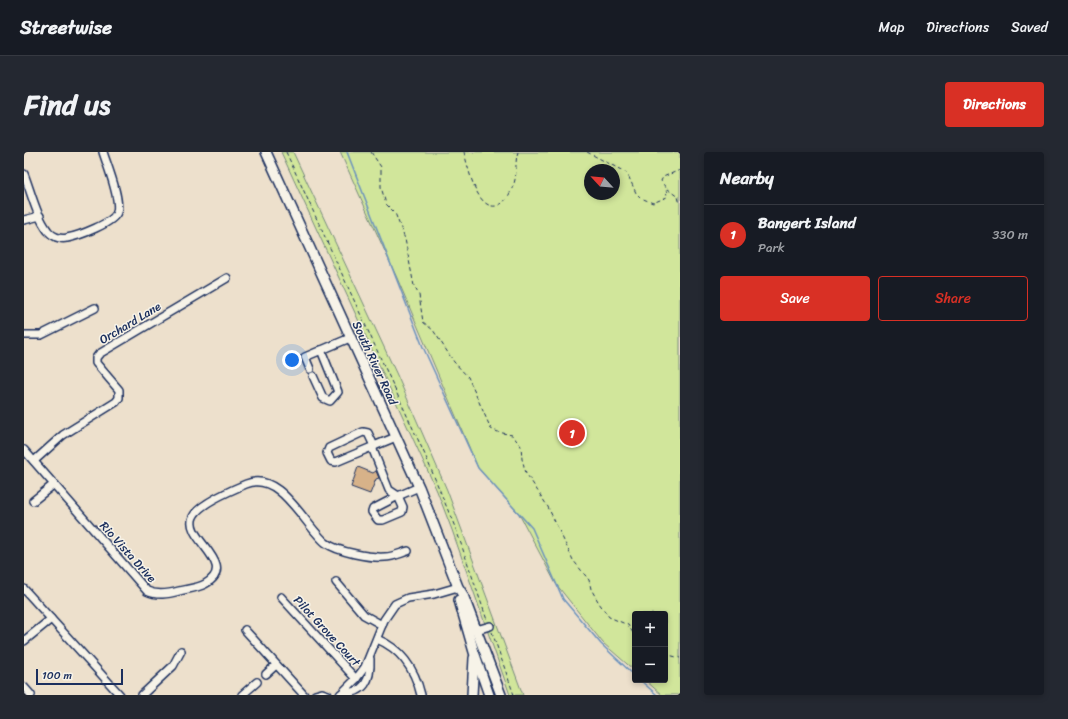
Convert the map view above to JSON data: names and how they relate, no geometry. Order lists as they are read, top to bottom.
{
  "streets": {
    "main road": ["South River Road"],
    "street": ["Orchard Lane", "Rio Vista Drive", "Pilot Grove Court"]
  },
  "crossings": [
    ["Orchard Lane", "Rio Vista Drive"]
  ],
  "scale_bar": "100 m",
  "north": "top left",
  "page": {
    "header": "Streetwise",
    "nav": ["Map", "Directions", "Saved"],
    "title": "Find us",
    "buttons": [
      "Directions",
      ["Save", "Share"]
    ],
    "heading": "Nearby",
    "list": [
      {
        "mark": "1",
        "name": "Bangert Island",
        "note": "Park",
        "value": "330 m"
      }
    ],
    "pins": "1",
    "map_buttons": ["+", "−"],
    "scale": "100 m"
  }
}
